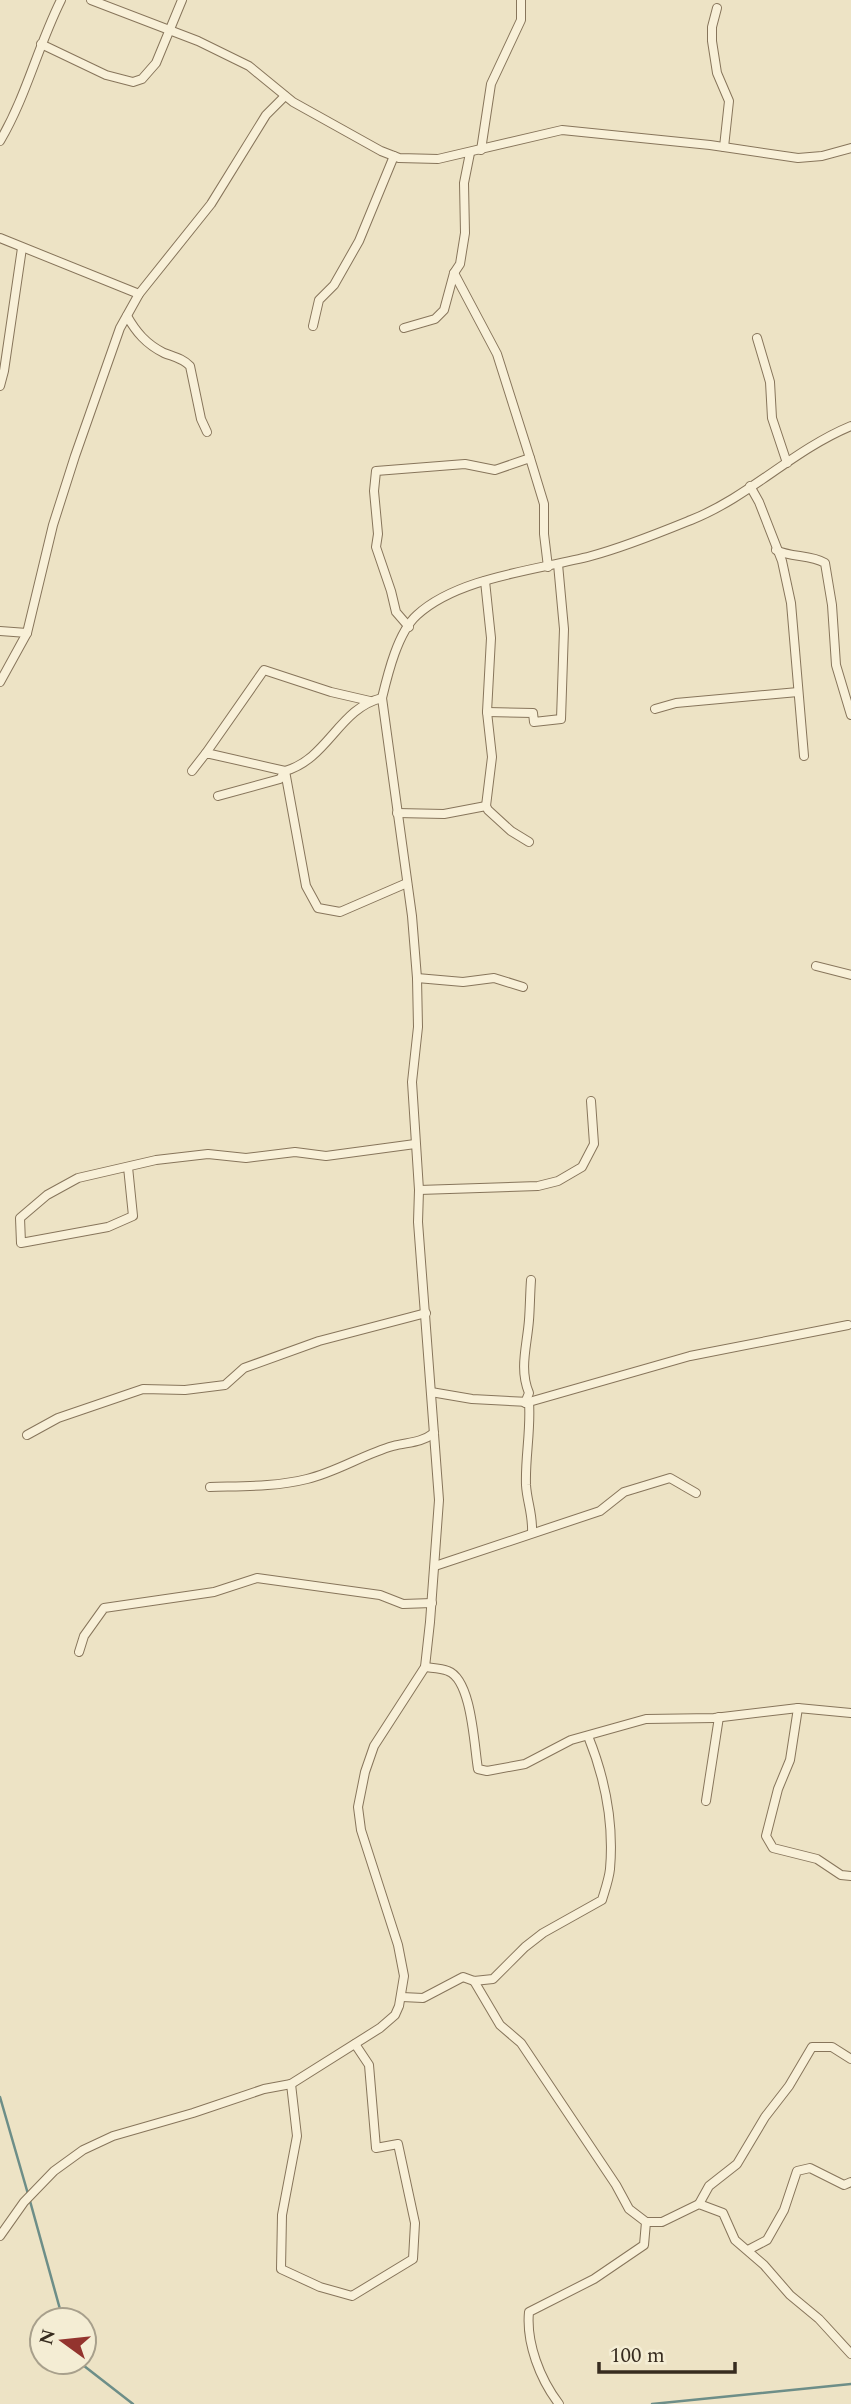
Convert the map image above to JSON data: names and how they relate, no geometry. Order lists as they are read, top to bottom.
{
  "scale_bar": "100 m",
  "north": "left"
}
